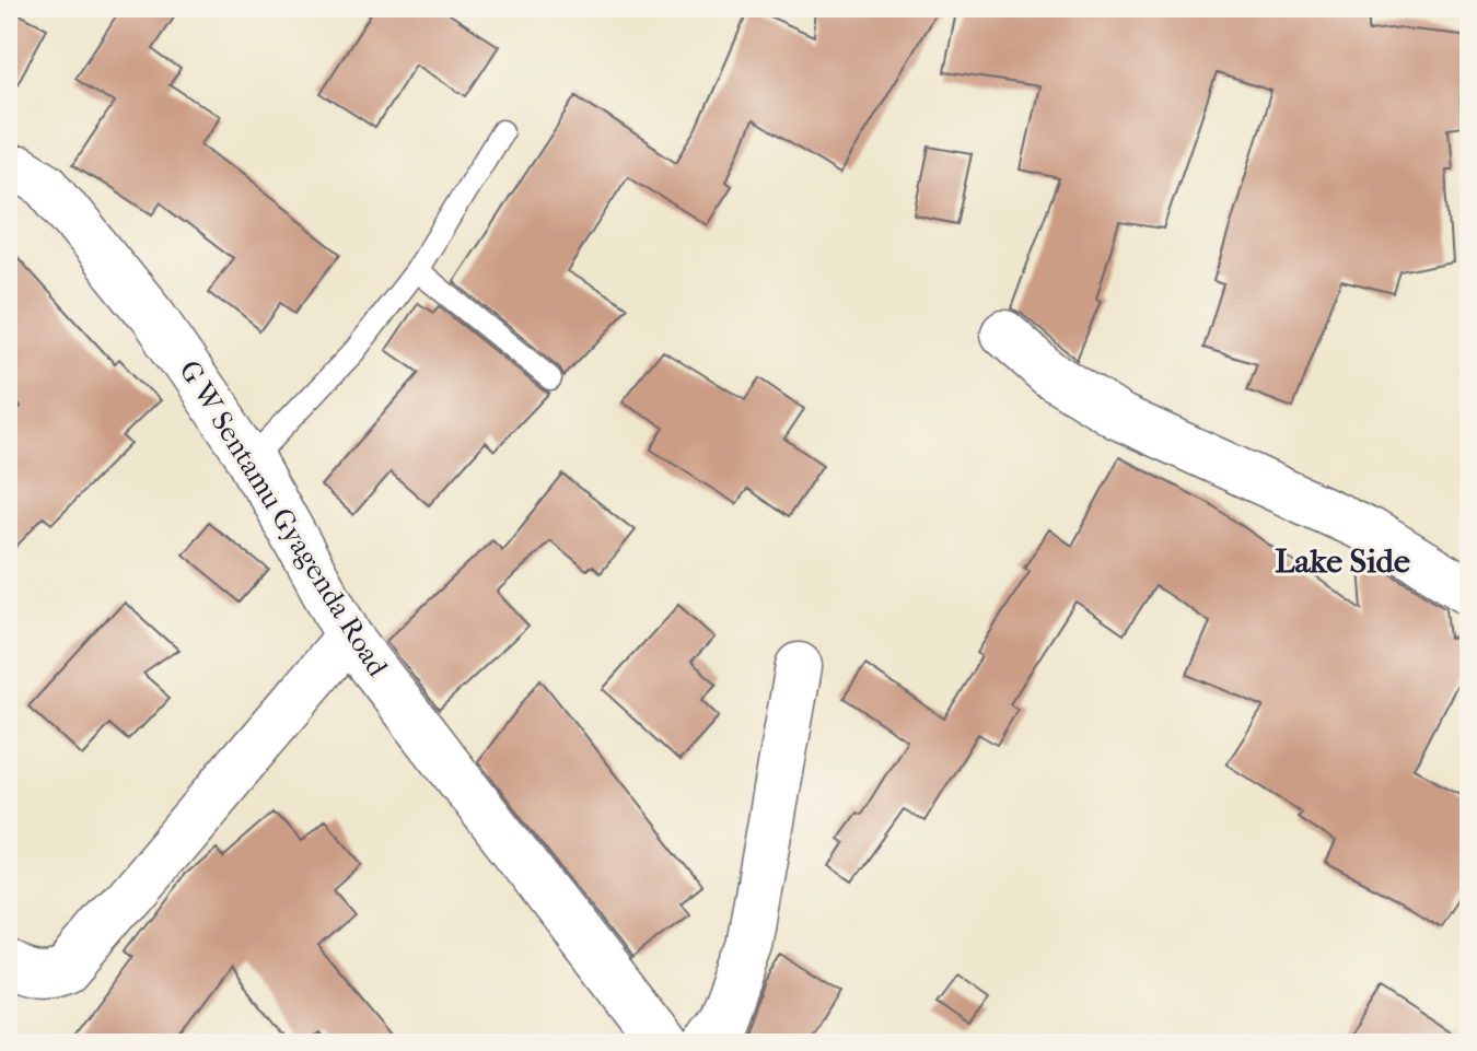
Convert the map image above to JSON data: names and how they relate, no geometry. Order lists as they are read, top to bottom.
{
  "streets": {
    "street": ["G W Sentamu Gyagenda Road"]
  },
  "districts": ["Lake Side"]
}
